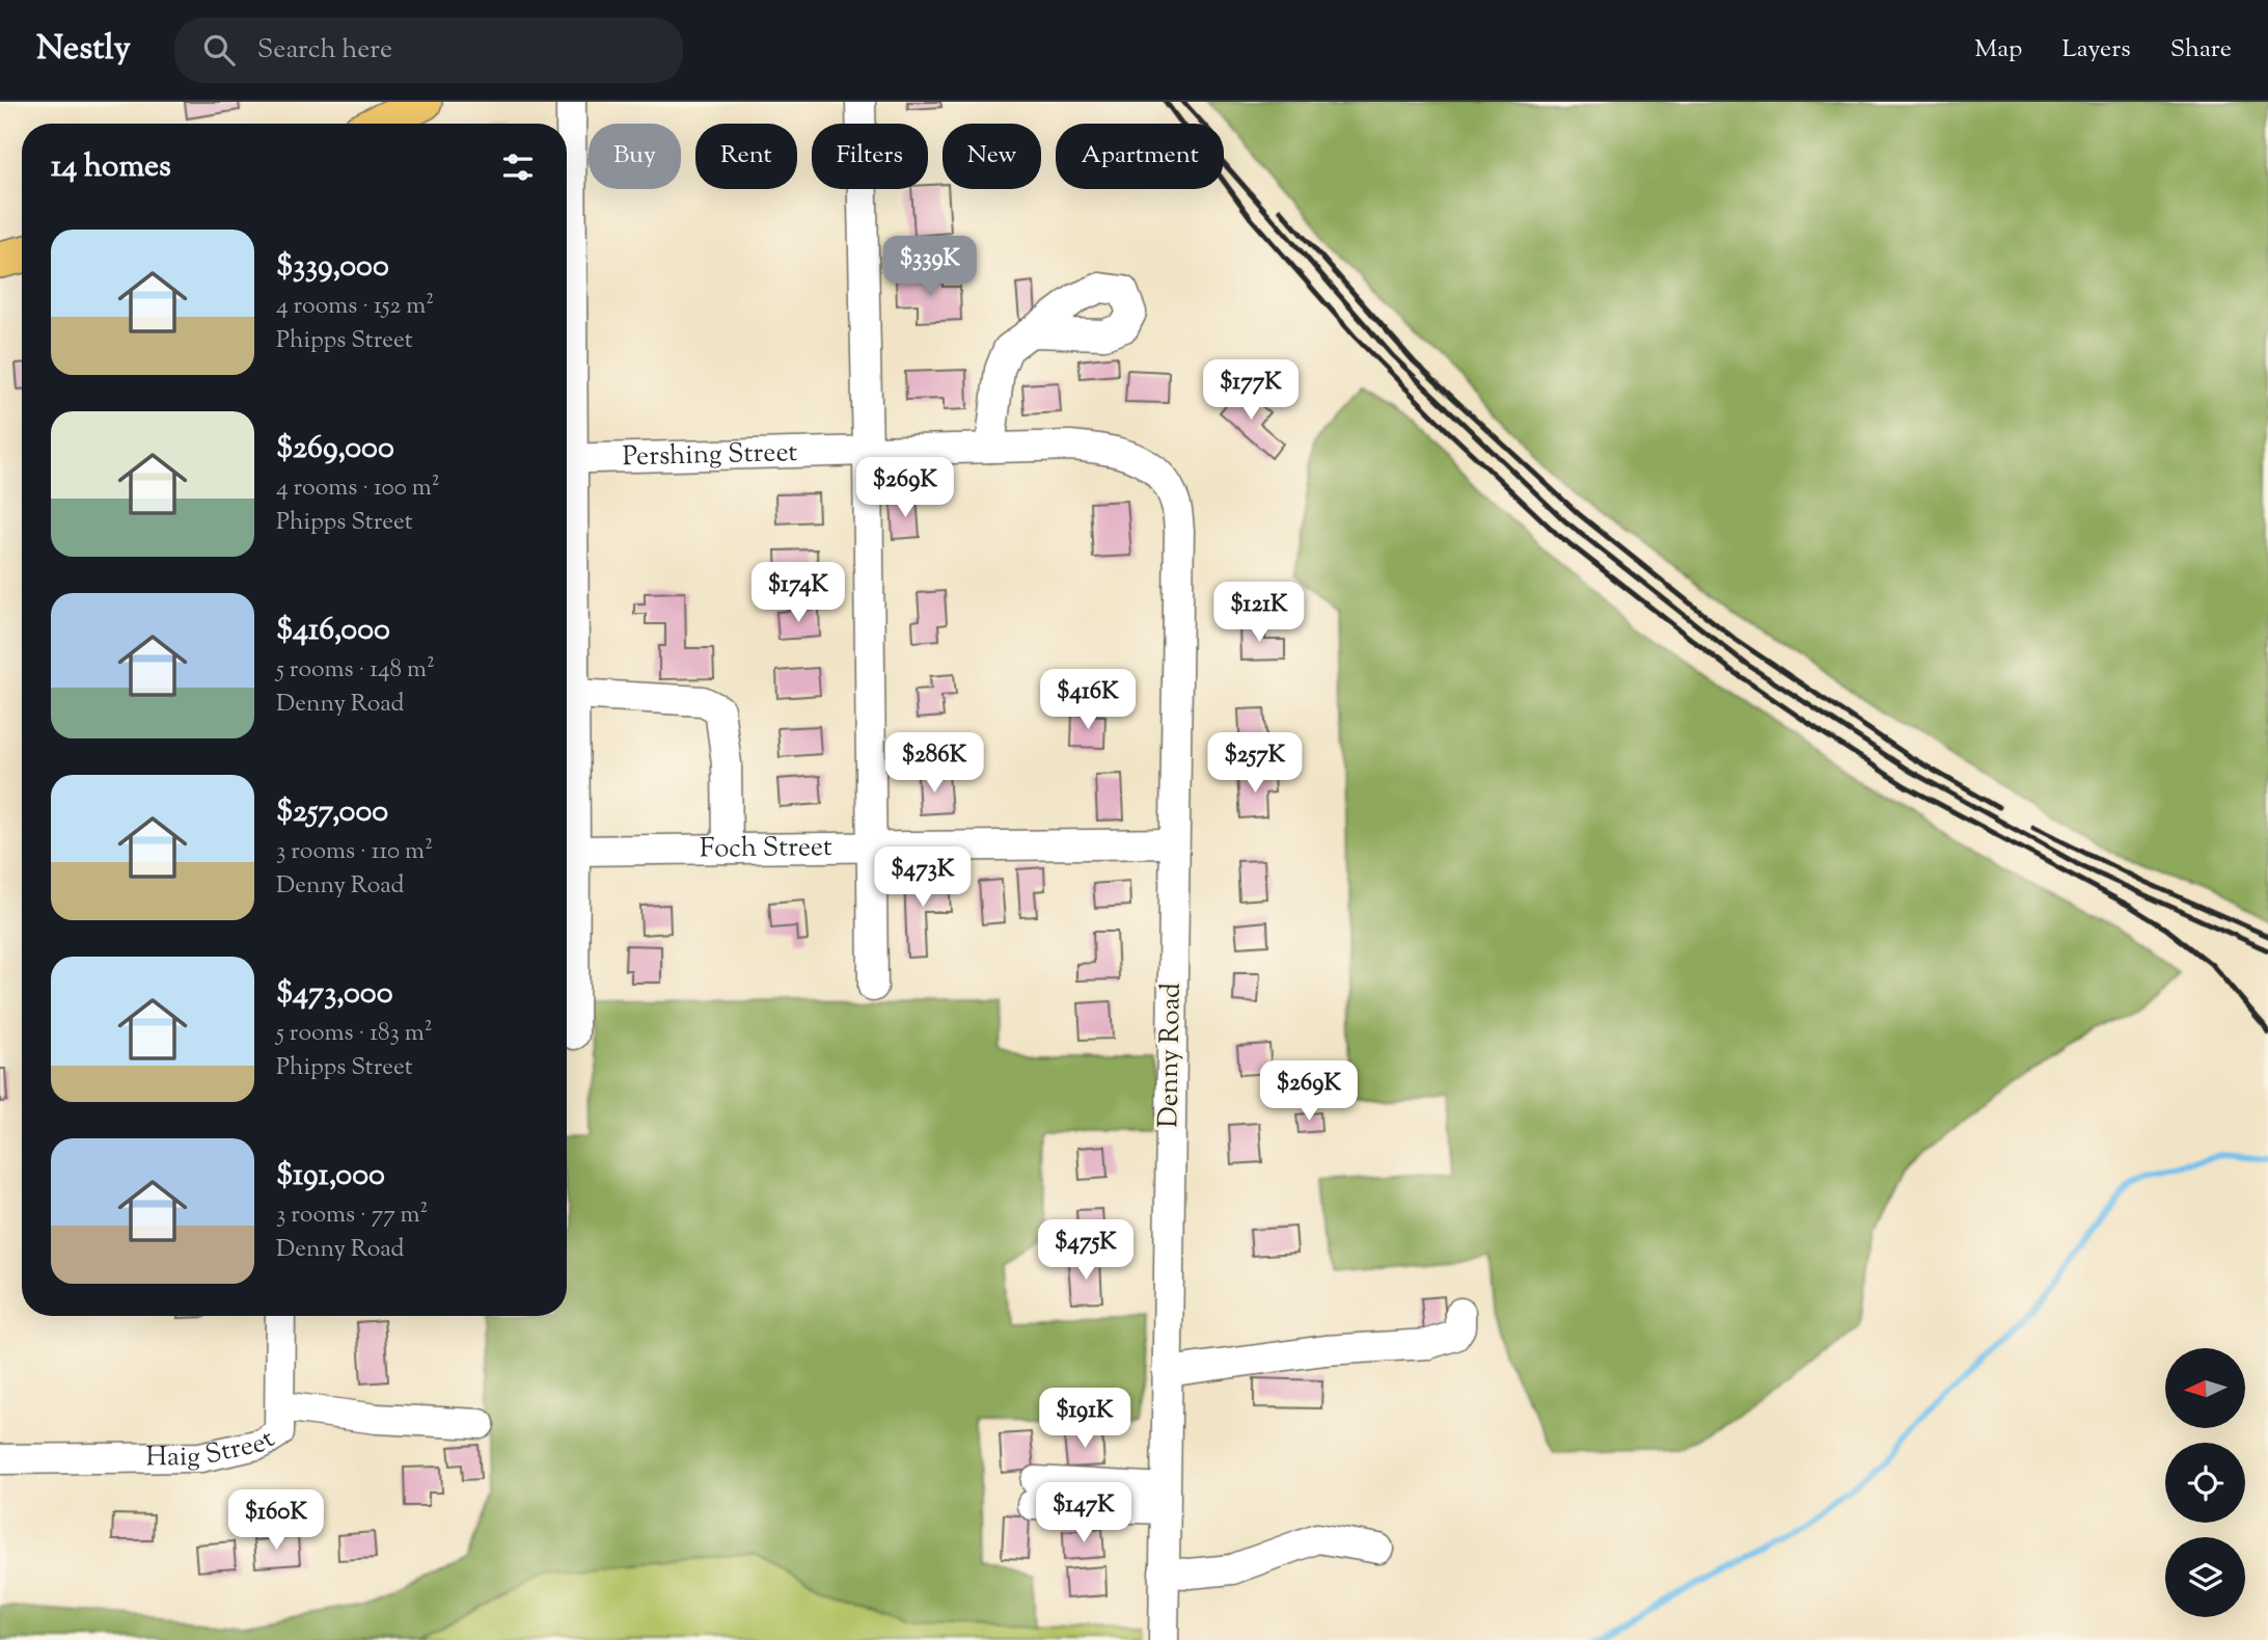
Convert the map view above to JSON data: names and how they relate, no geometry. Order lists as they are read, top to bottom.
{
  "streets": {
    "street": [
      "Pershing Street",
      "Foch Street",
      "Denny Road",
      "Haig Street"
    ]
  },
  "crossings": [
    ["Pershing Street", "Denny Road"],
    ["Foch Street", "Denny Road"]
  ],
  "north": "left",
  "page": {
    "header": "Nestly",
    "search": "Search here",
    "nav": ["Map", "Layers", "Share"],
    "chip": [
      "Buy",
      "Rent",
      "Filters",
      "New",
      "Apartment"
    ],
    "heading": "14 homes",
    "list": [
      {
        "name": "$339,000",
        "note": "4 rooms · 152 m² · Phipps Street"
      },
      {
        "name": "$269,000",
        "note": "4 rooms · 100 m² · Phipps Street"
      },
      {
        "name": "$416,000",
        "note": "5 rooms · 148 m² · Denny Road"
      },
      {
        "name": "$257,000",
        "note": "3 rooms · 110 m² · Denny Road"
      },
      {
        "name": "$473,000",
        "note": "5 rooms · 183 m² · Phipps Street"
      },
      {
        "name": "$191,000",
        "note": "3 rooms · 77 m² · Denny Road"
      }
    ],
    "price": [
      "$339K",
      "$177K",
      "$269K",
      "$174K",
      "$121K",
      "$416K",
      "$286K",
      "$257K",
      "$473K",
      "$269K",
      "$475K",
      "$191K",
      "$147K",
      "$160K"
    ]
  }
}
